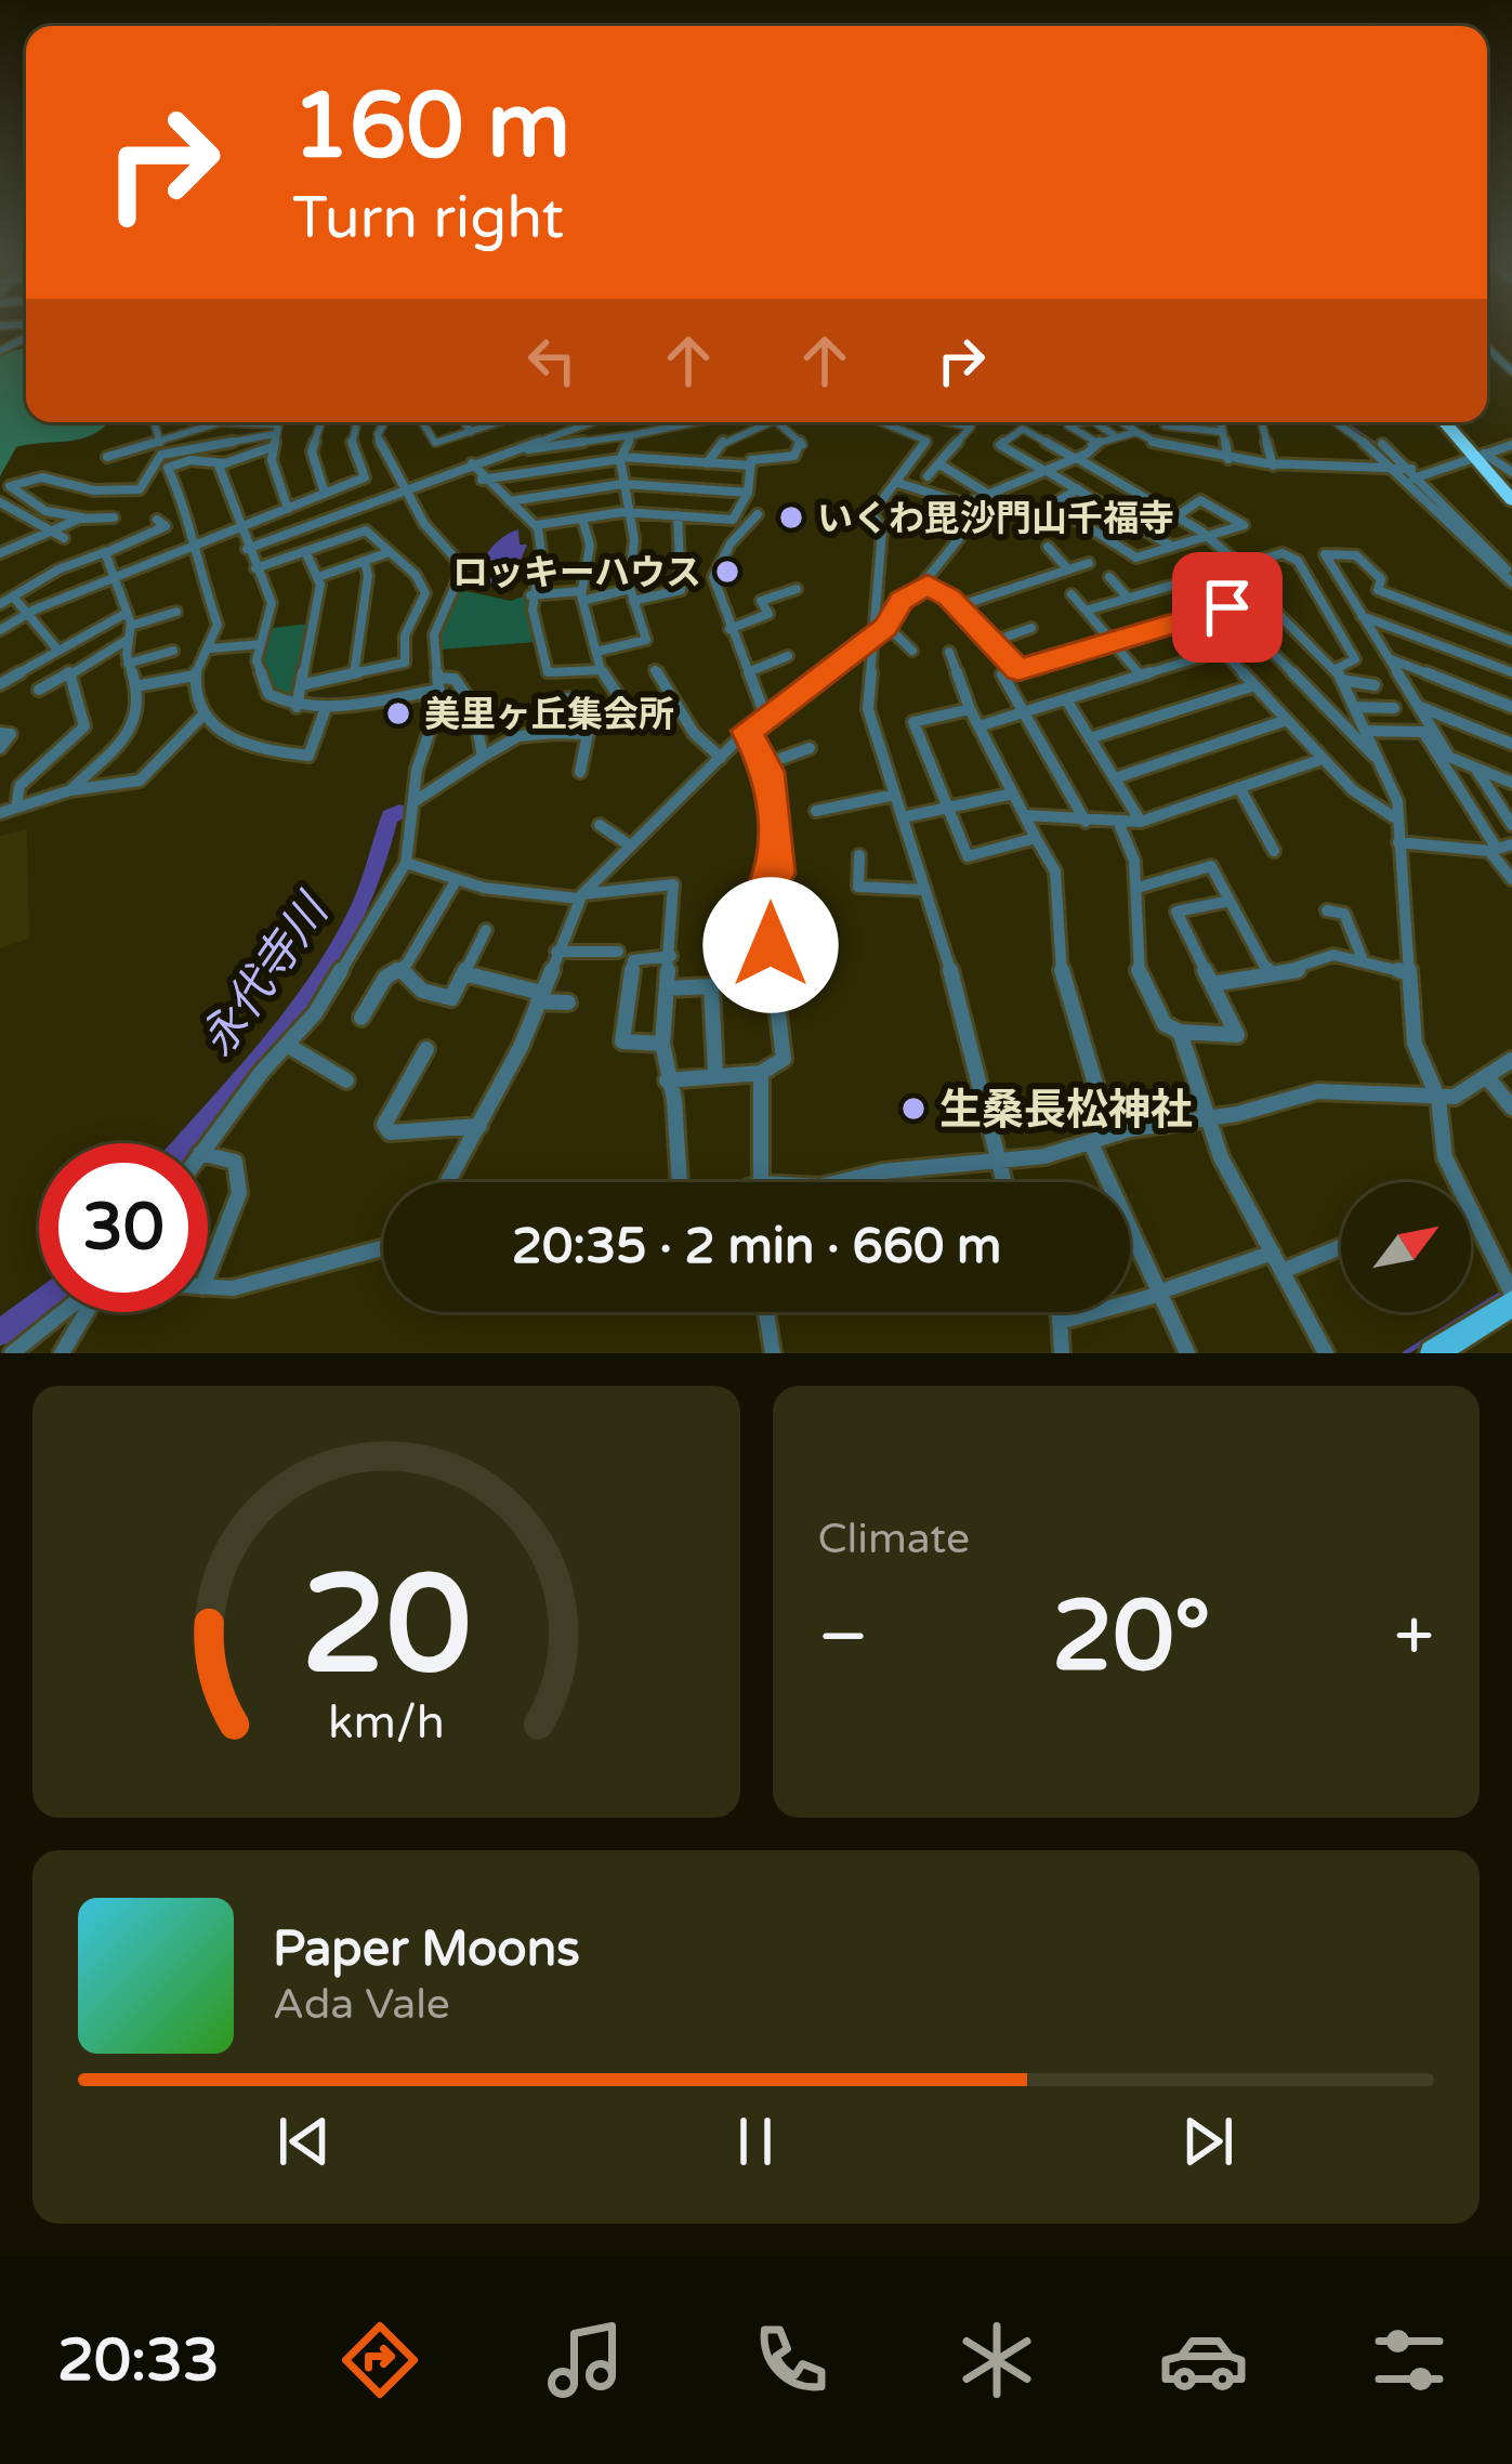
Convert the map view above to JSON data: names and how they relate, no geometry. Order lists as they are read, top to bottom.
{
  "water": ["永代寺川"],
  "places": [
    "いくわ毘沙門山千福寺",
    "ロッキーハウス",
    "美里ヶ丘集会所",
    "生桑長松神社"
  ],
  "north": "top right",
  "page": {
    "turn": ["160 m", "Turn right"],
    "limit": "30",
    "trip": "20:35 · 2 min · 660 m",
    "tile": "Climate",
    "heat": ["−", "20°", "+"],
    "song": ["Paper Moons", "Ada Vale"],
    "tabs": "20:33",
    "gauge": ["20", "km/h"]
  }
}
